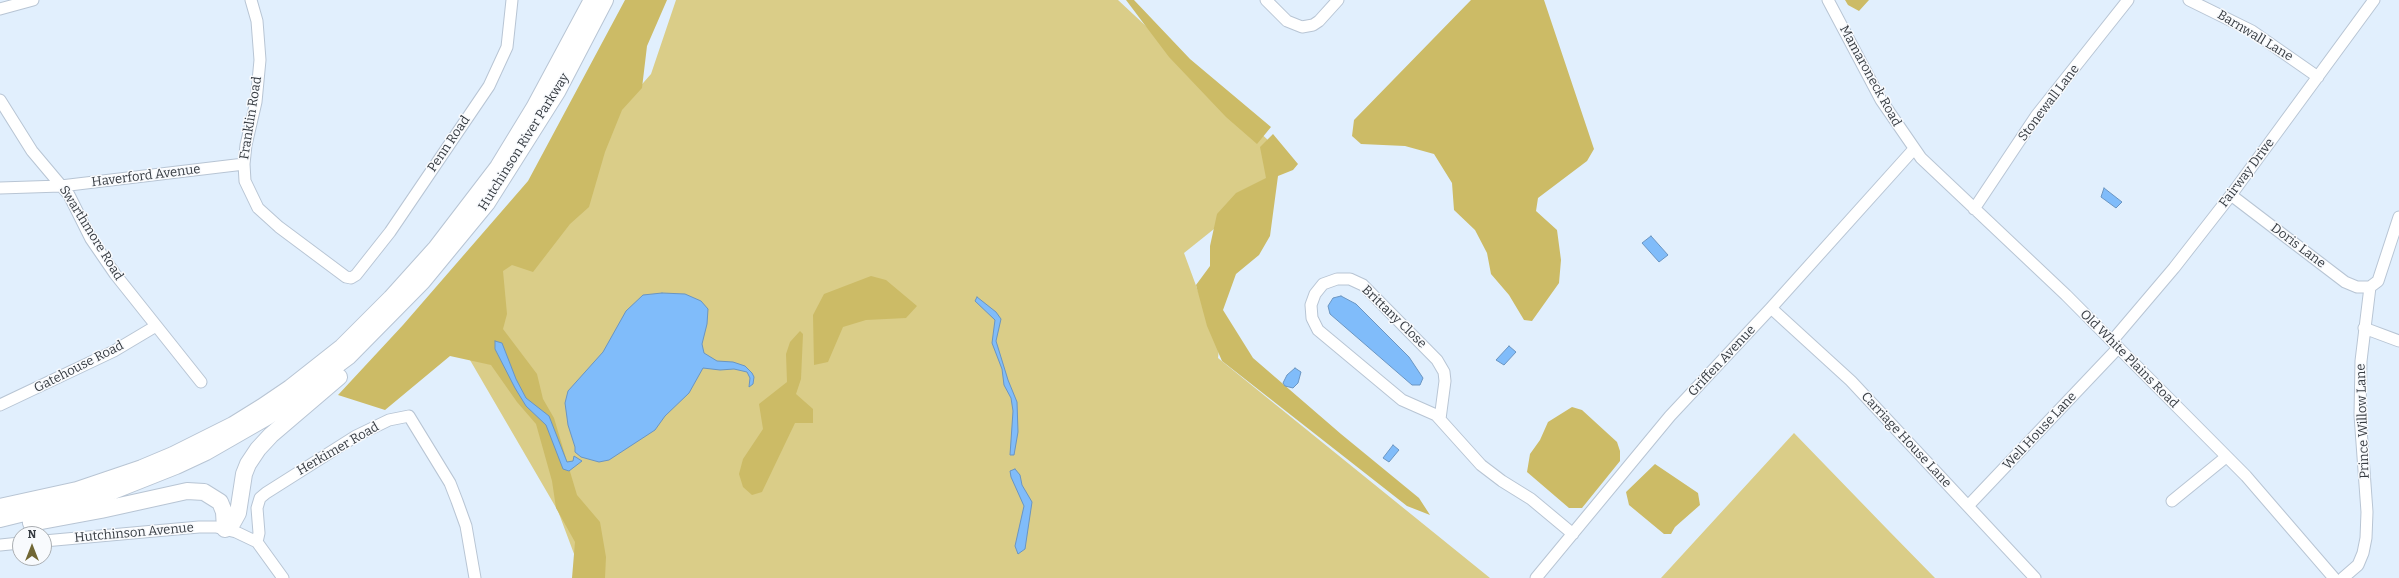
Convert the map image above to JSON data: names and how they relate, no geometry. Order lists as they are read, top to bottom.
{
  "streets": {
    "highway": ["Hutchinson River Parkway"],
    "street": [
      "Barnwall Lane",
      "Mamaroneck Road",
      "Stonewall Lane",
      "Franklin Road",
      "Penn Road",
      "Fairway Drive",
      "Haverford Avenue",
      "Swarthmore Road",
      "Doris Lane",
      "Brittany Close",
      "Old White Plains Road",
      "Griffen Avenue",
      "Gatehouse Road",
      "Prince Willow Lane",
      "Well House Lane",
      "Carriage House Lane",
      "Herkimer Road",
      "Hutchinson Avenue"
    ]
  },
  "crossings": [
    ["Barnwall Lane", "Fairway Drive"],
    ["Mamaroneck Road", "Old White Plains Road"],
    ["Mamaroneck Road", "Griffen Avenue"],
    ["Stonewall Lane", "Old White Plains Road"],
    ["Franklin Road", "Penn Road"],
    ["Franklin Road", "Haverford Avenue"],
    ["Fairway Drive", "Doris Lane"],
    ["Fairway Drive", "Old White Plains Road"],
    ["Fairway Drive", "Well House Lane"],
    ["Haverford Avenue", "Swarthmore Road"],
    ["Swarthmore Road", "Gatehouse Road"],
    ["Doris Lane", "Prince Willow Lane"],
    ["Brittany Close", "Griffen Avenue"],
    ["Old White Plains Road", "Griffen Avenue"],
    ["Old White Plains Road", "Well House Lane"],
    ["Griffen Avenue", "Carriage House Lane"],
    ["Well House Lane", "Carriage House Lane"],
    ["Herkimer Road", "Hutchinson Avenue"]
  ],
  "north": "top"
}
